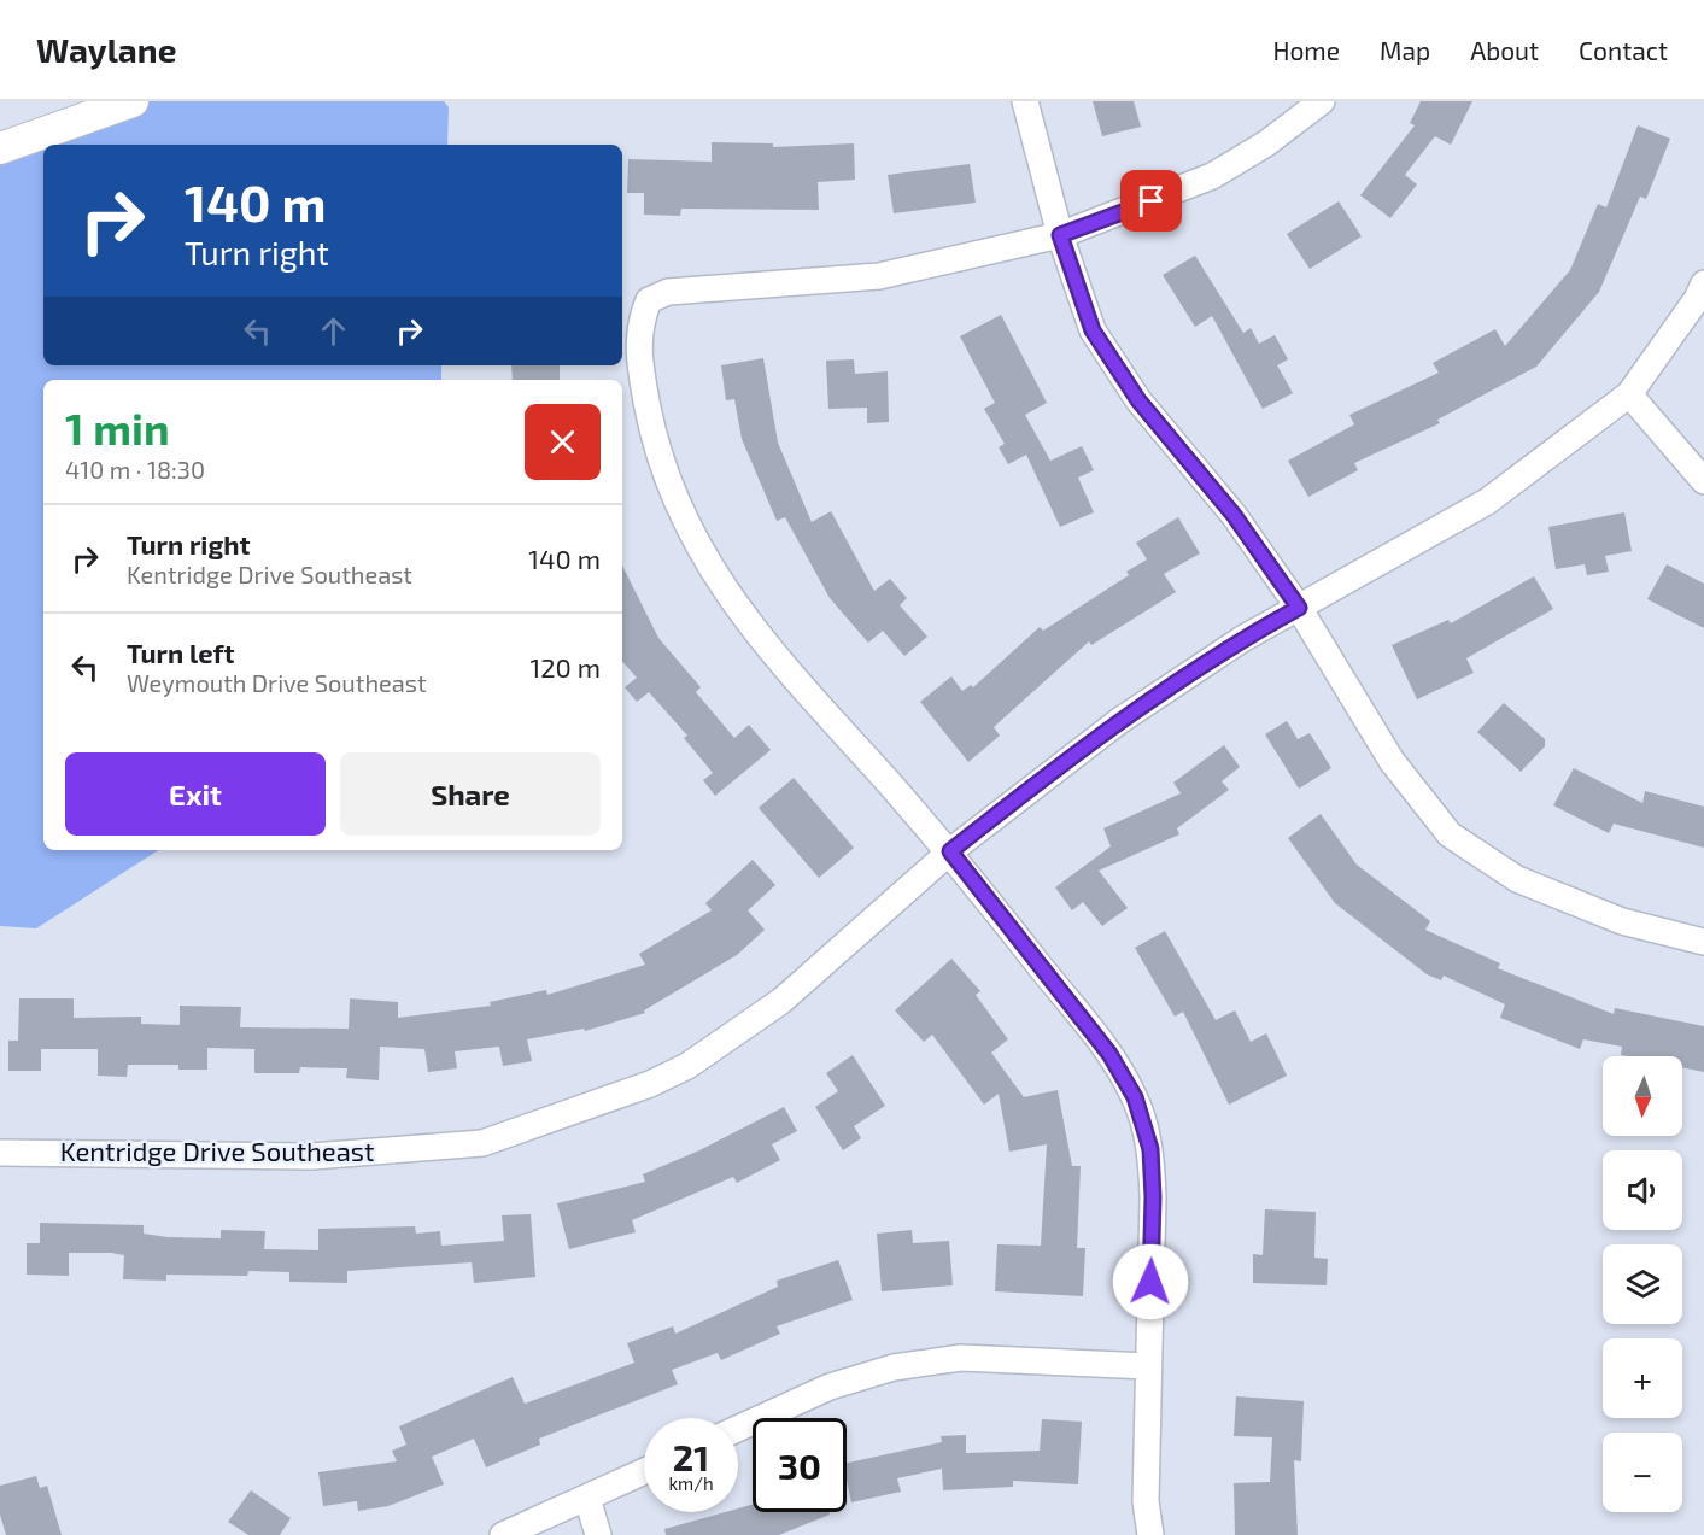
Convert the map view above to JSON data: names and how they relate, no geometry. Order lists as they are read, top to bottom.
{
  "streets": {
    "street": ["Kentridge Drive Southeast"]
  },
  "north": "bottom",
  "page": {
    "header": "Waylane",
    "nav": [
      "Home",
      "Map",
      "About",
      "Contact"
    ],
    "turn": ["140 m", "Turn right"],
    "heading": ["1 min", "410 m · 18:30"],
    "list": [
      {
        "name": "Turn right",
        "note": "Kentridge Drive Southeast",
        "value": "140 m"
      },
      {
        "name": "Turn left",
        "note": "Weymouth Drive Southeast",
        "value": "120 m"
      }
    ],
    "buttons": ["Exit", "Share"],
    "map_buttons": ["+", "−"],
    "speed": "21 km/h",
    "limit": "30"
  }
}
